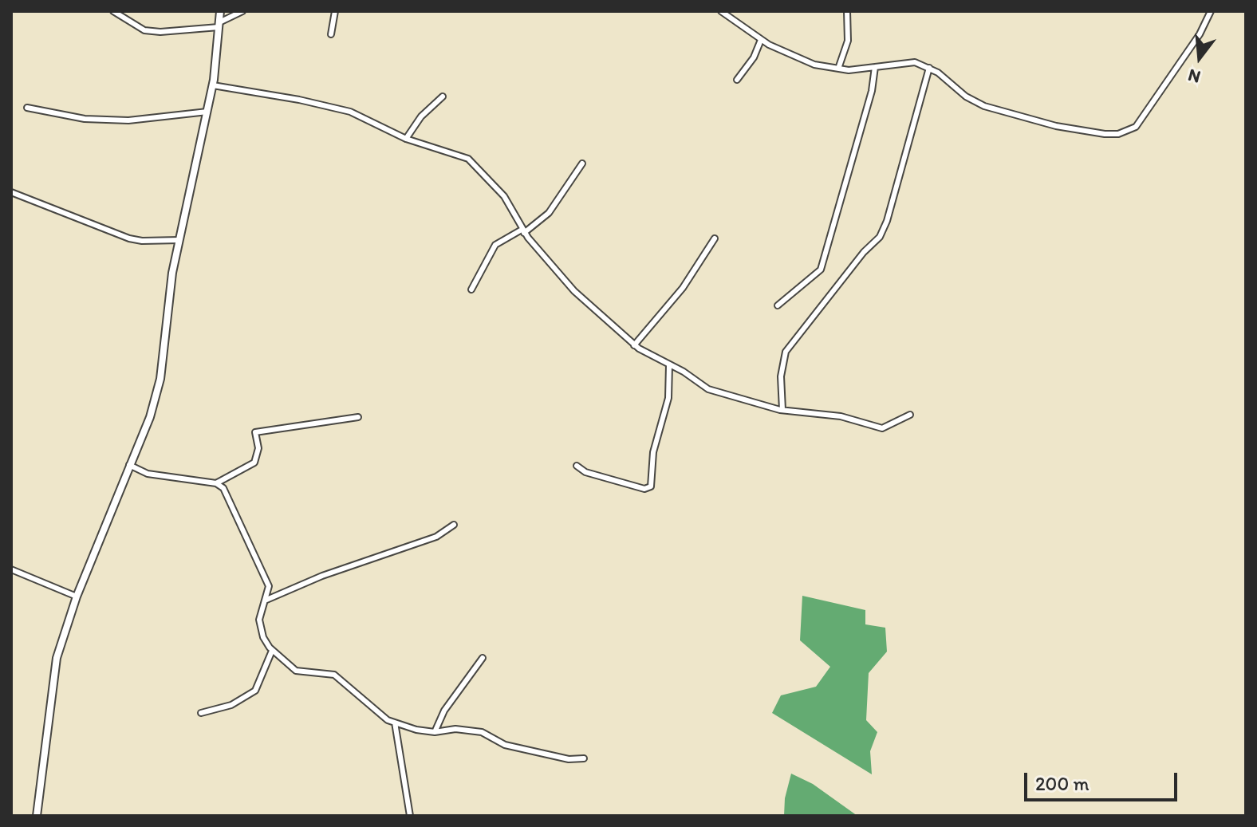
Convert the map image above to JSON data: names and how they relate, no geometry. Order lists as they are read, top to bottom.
{
  "scale_bar": "200 m",
  "north": "bottom"
}
